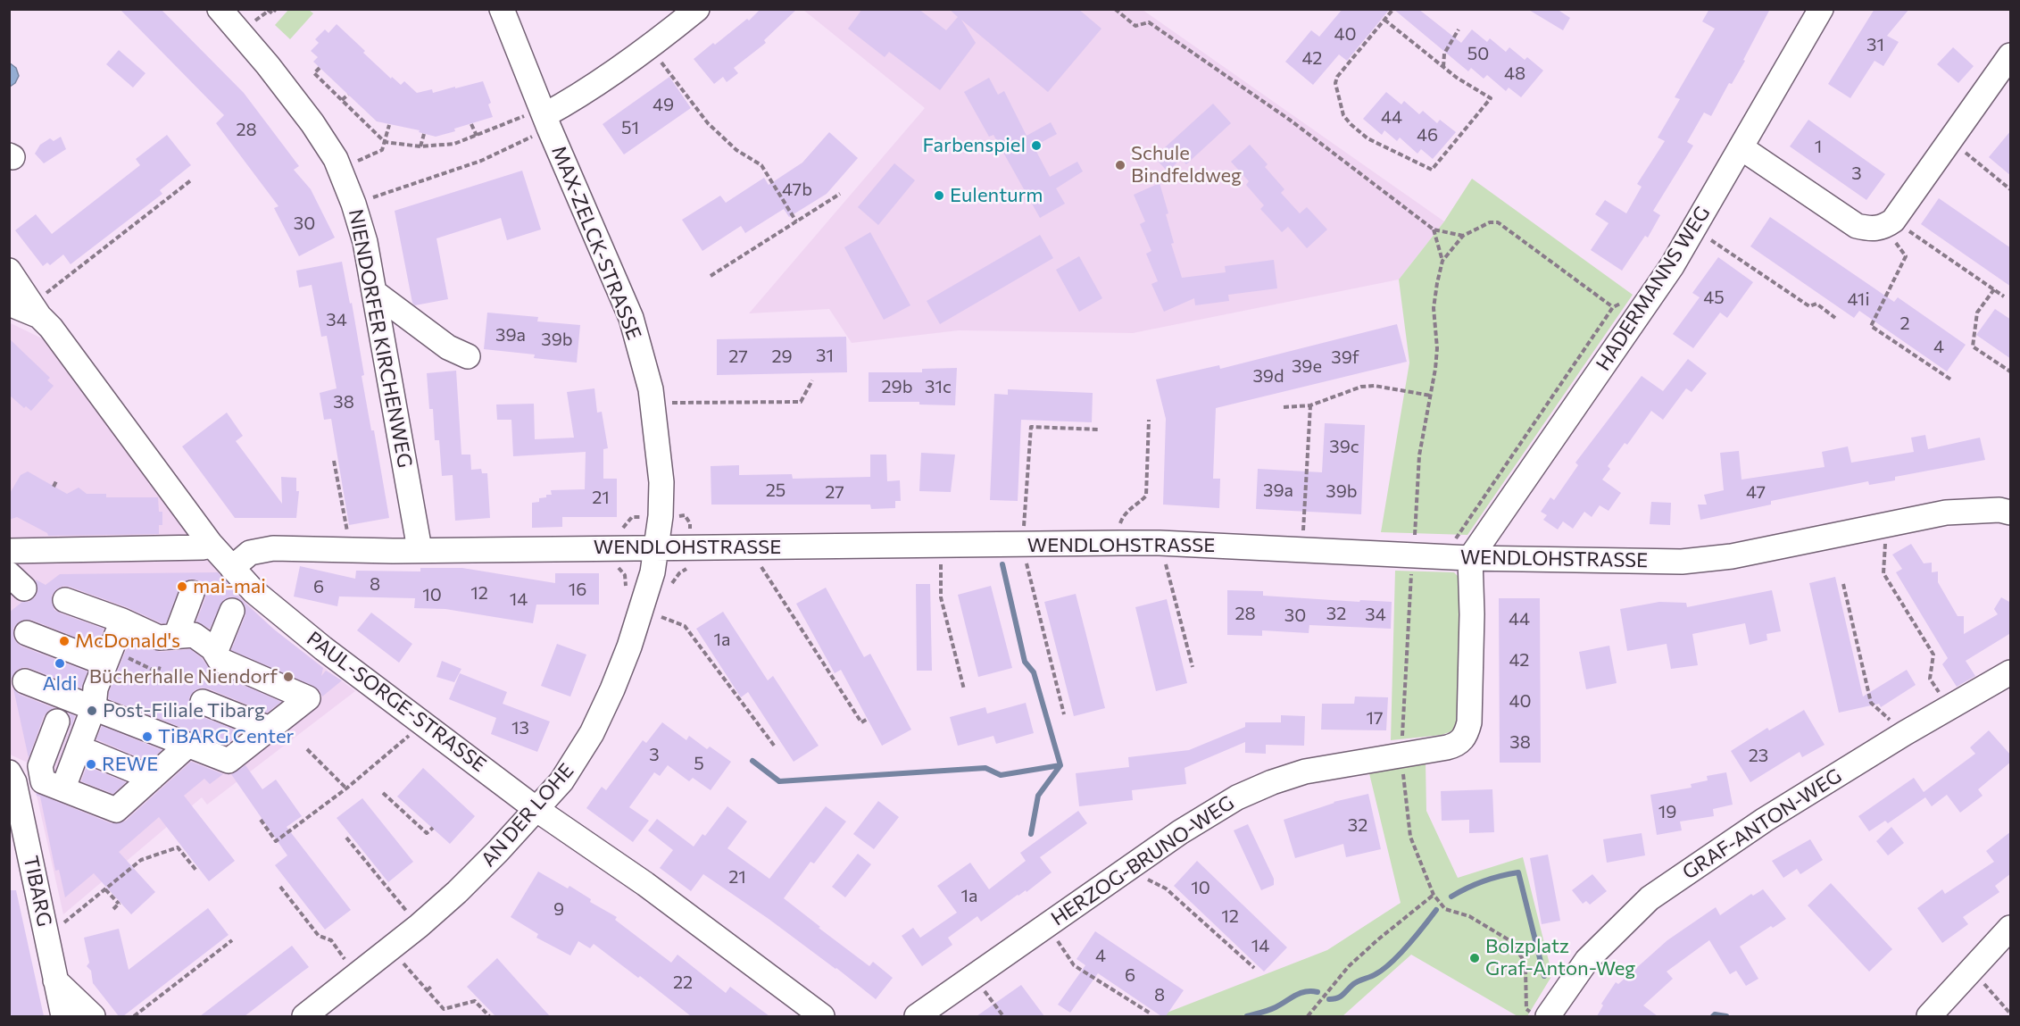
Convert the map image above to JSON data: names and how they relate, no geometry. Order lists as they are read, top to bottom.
{
  "streets": {
    "street": [
      "MAX-ZELCK-STRASSE",
      "HADERMANNS WEG",
      "NIENDORFER KIRCHENWEG",
      "WENDLOHSTRASSE",
      "PAUL-SORGE-STRASSE",
      "AN DER LOHE",
      "GRAF-ANTON-WEG",
      "HERZOG-BRUNO-WEG",
      "TIBARG"
    ]
  },
  "crossings": [
    ["MAX-ZELCK-STRASSE", "WENDLOHSTRASSE"],
    ["MAX-ZELCK-STRASSE", "AN DER LOHE"],
    ["HADERMANNS WEG", "WENDLOHSTRASSE"],
    ["HADERMANNS WEG", "HERZOG-BRUNO-WEG"],
    ["NIENDORFER KIRCHENWEG", "WENDLOHSTRASSE"],
    ["WENDLOHSTRASSE", "PAUL-SORGE-STRASSE"],
    ["WENDLOHSTRASSE", "AN DER LOHE"],
    ["WENDLOHSTRASSE", "HERZOG-BRUNO-WEG"],
    ["PAUL-SORGE-STRASSE", "AN DER LOHE"]
  ],
  "places": [
    "Farbenspiel",
    "Schule Bindfeldweg",
    "Eulenturm",
    "mai-mai",
    "McDonald's",
    "Aldi",
    "Bücherhalle Niendorf",
    "Post-Filiale Tibarg",
    "TiBARG Center",
    "REWE",
    "Bolzplatz Graf-Anton-Weg"
  ],
  "house_numbers": [
    "40",
    "31",
    "50",
    "42",
    "48",
    "49",
    "44",
    "51",
    "28",
    "46",
    "1",
    "3",
    "47b",
    "30",
    "45",
    "41i",
    "34",
    "2",
    "39a",
    "39b",
    "4",
    "31",
    "27",
    "29",
    "39f",
    "39e",
    "39d",
    "29b",
    "31c",
    "38",
    "39c",
    "25",
    "39a",
    "39b",
    "27",
    "47",
    "21",
    "8",
    "6",
    "16",
    "12",
    "10",
    "14",
    "28",
    "32",
    "34",
    "30",
    "44",
    "1a",
    "42",
    "40",
    "17",
    "13",
    "38",
    "3",
    "23",
    "5",
    "19",
    "32",
    "21",
    "10",
    "1a",
    "9",
    "12",
    "14",
    "4",
    "6",
    "22",
    "8"
  ]
}
